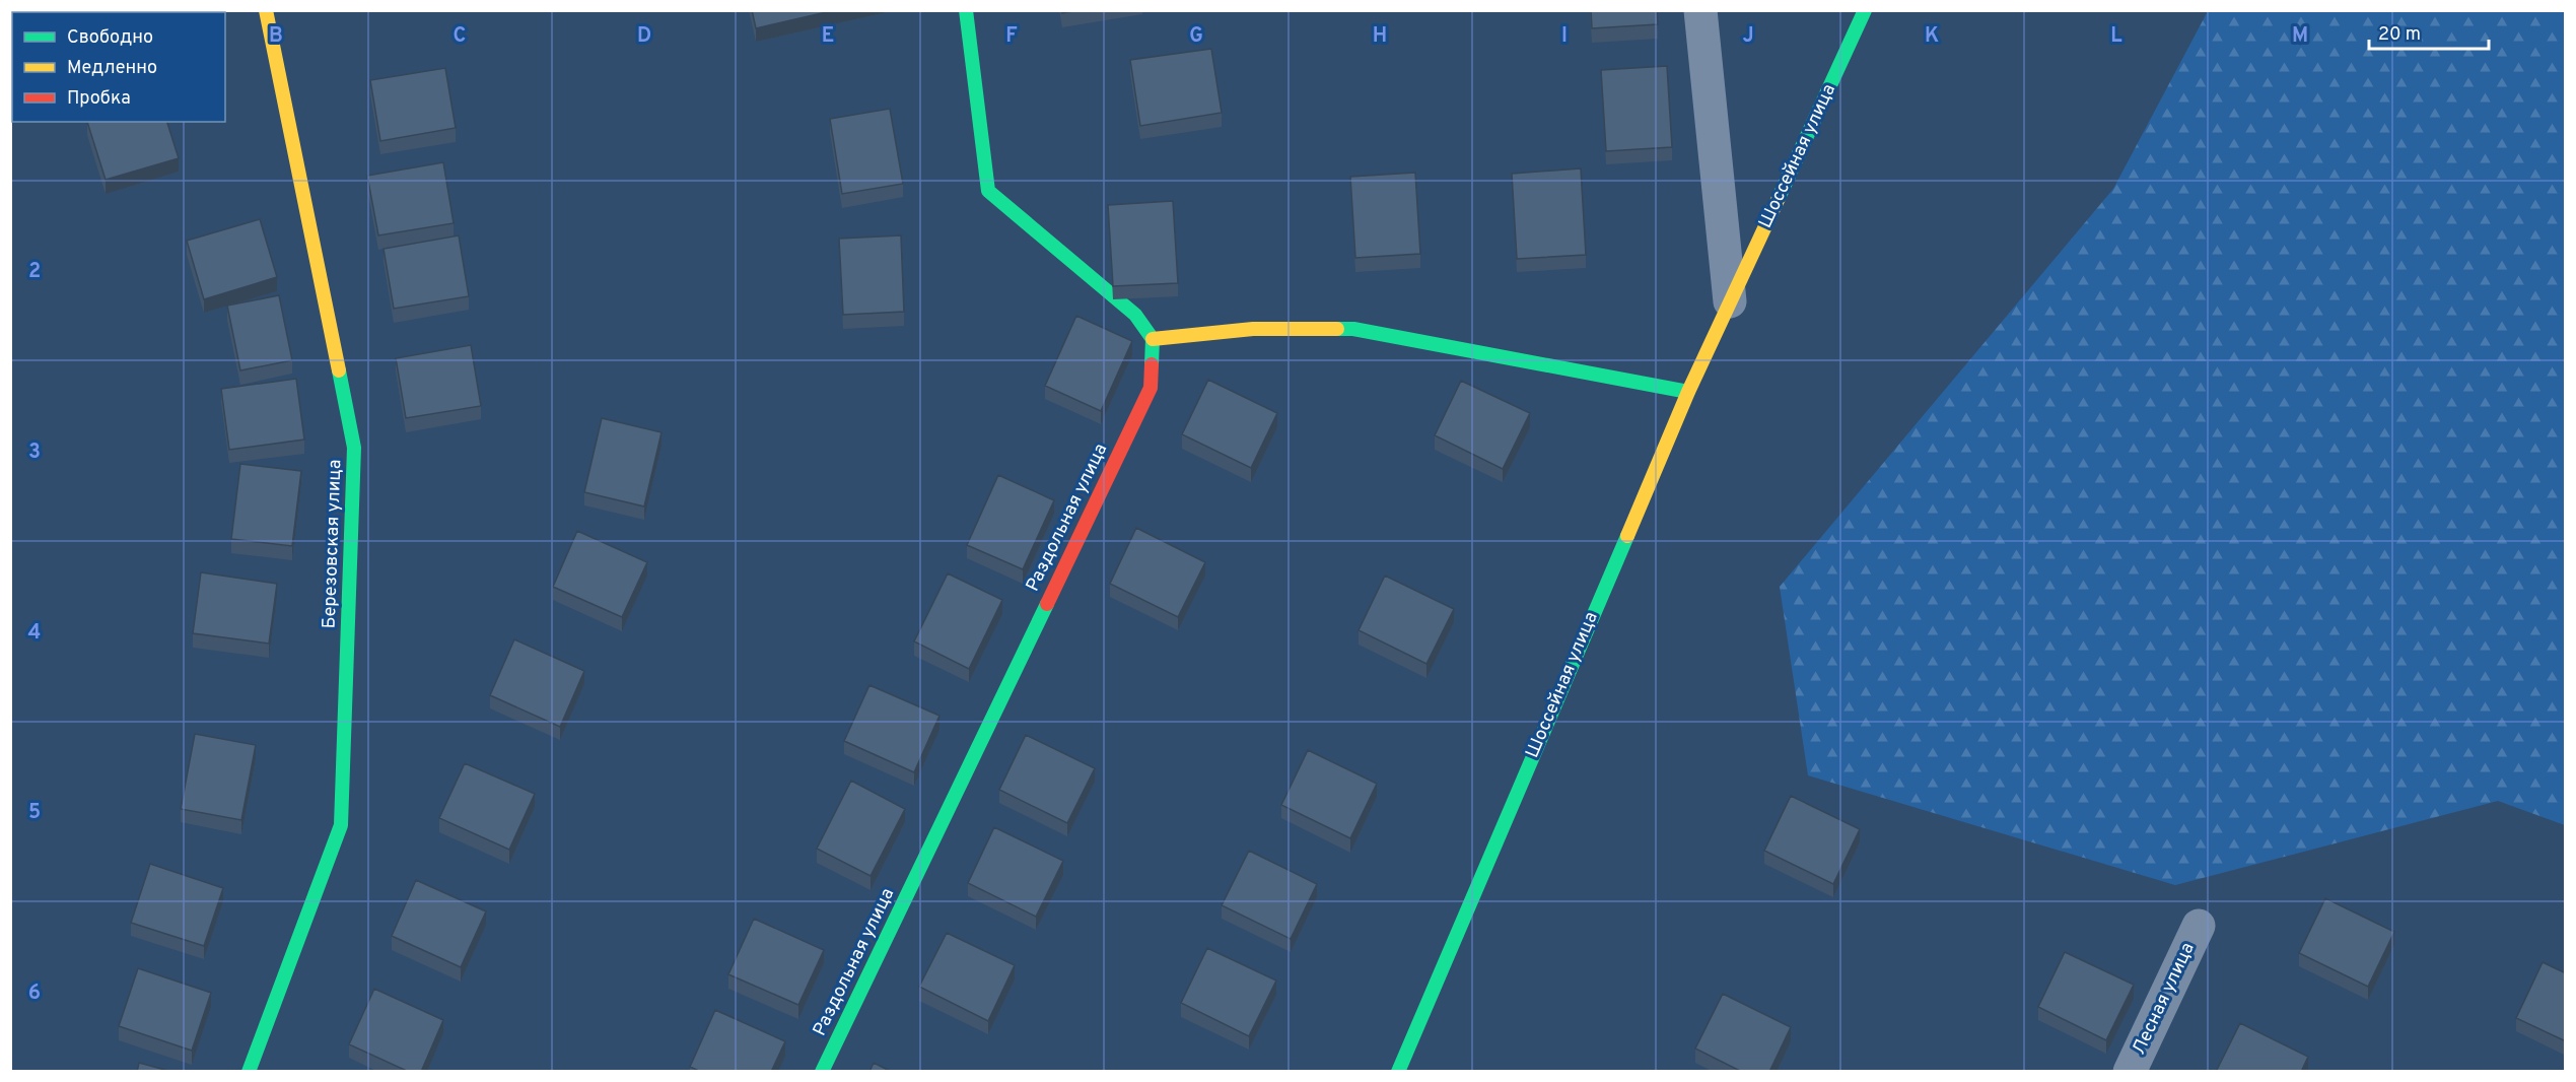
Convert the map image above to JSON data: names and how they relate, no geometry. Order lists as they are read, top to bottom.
{
  "streets": {
    "street": [
      "Шоссейная улица",
      "Раздольная улица",
      "Березовская улица",
      "Лесная улица"
    ]
  },
  "legend": ["Свободно", "Медленно", "Пробка"],
  "scale_bar": "20 m",
  "grid": {
    "columns": [
      "B",
      "C",
      "D",
      "E",
      "F",
      "G",
      "H",
      "I",
      "J",
      "K",
      "L",
      "M"
    ],
    "rows": [
      "2",
      "3",
      "4",
      "5",
      "6"
    ]
  }
}
